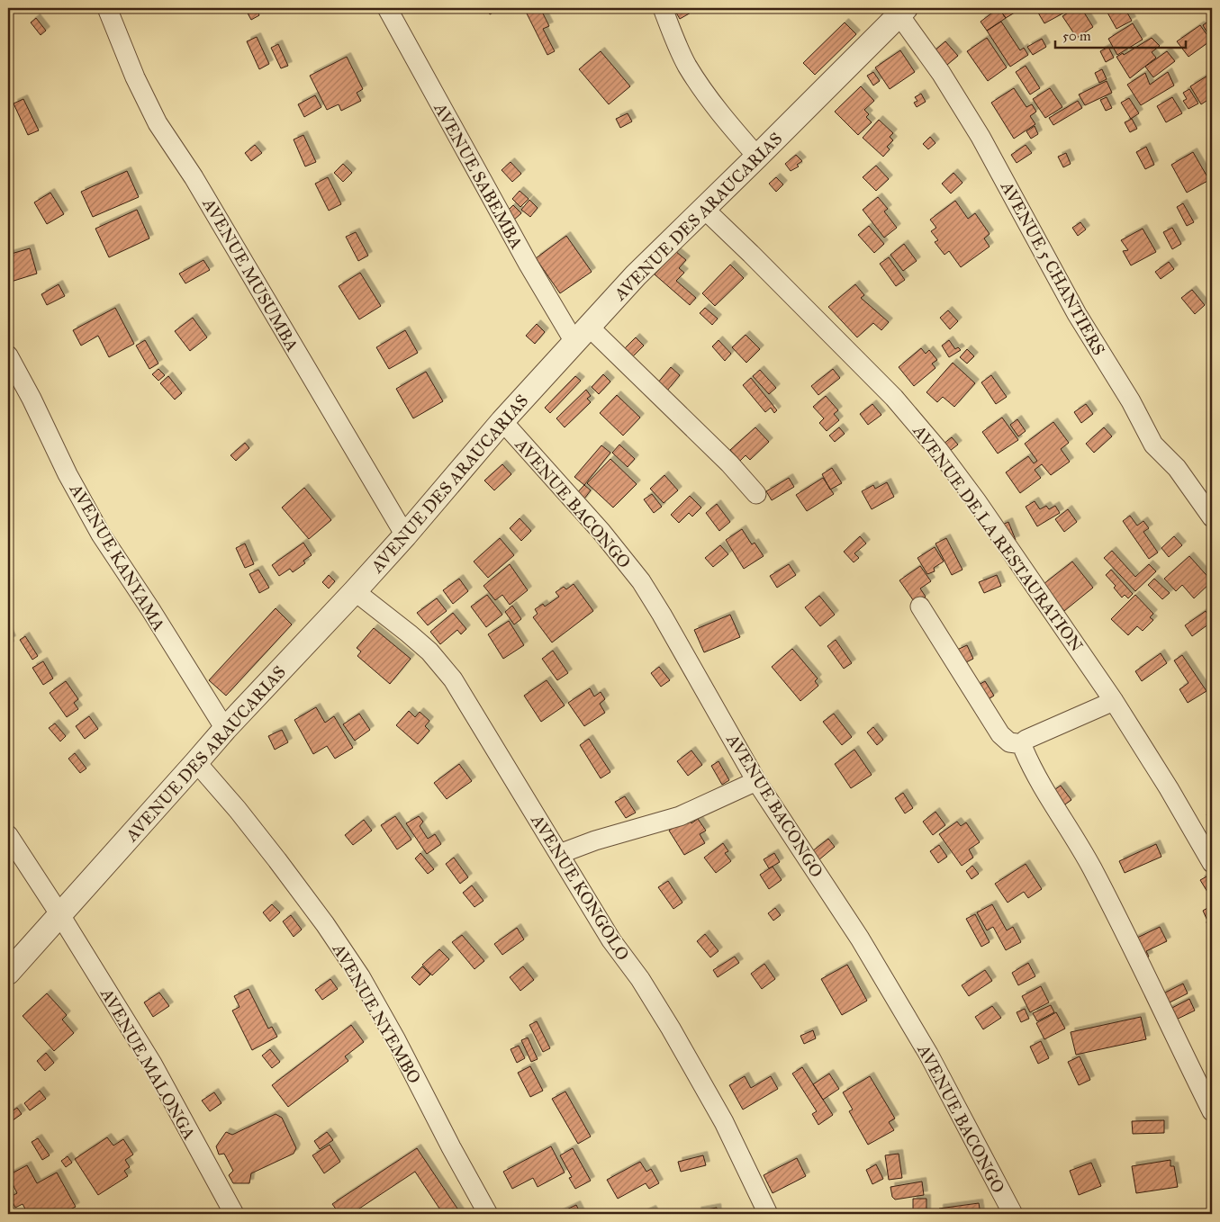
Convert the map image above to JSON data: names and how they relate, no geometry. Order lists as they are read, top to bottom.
{
  "streets": {
    "street": [
      "AVENUE SABEMBA",
      "AVENUE DES ARAUCARIAS",
      "AVENUE 5 CHANTIERS",
      "AVENUE MUSUMBA",
      "AVENUE BACONGO",
      "AVENUE DE LA RESTAURATION",
      "AVENUE KANYAMA",
      "AVENUE KONGOLO",
      "AVENUE NYEMBO",
      "AVENUE MALONGA"
    ]
  },
  "crossings": [
    ["AVENUE SABEMBA", "AVENUE DES ARAUCARIAS"],
    ["AVENUE DES ARAUCARIAS", "AVENUE 5 CHANTIERS"],
    ["AVENUE DES ARAUCARIAS", "AVENUE MUSUMBA"],
    ["AVENUE DES ARAUCARIAS", "AVENUE BACONGO"],
    ["AVENUE DES ARAUCARIAS", "AVENUE DE LA RESTAURATION"],
    ["AVENUE DES ARAUCARIAS", "AVENUE KANYAMA"],
    ["AVENUE DES ARAUCARIAS", "AVENUE KONGOLO"],
    ["AVENUE DES ARAUCARIAS", "AVENUE NYEMBO"],
    ["AVENUE DES ARAUCARIAS", "AVENUE MALONGA"]
  ],
  "scale_bar": "50 m"
}
